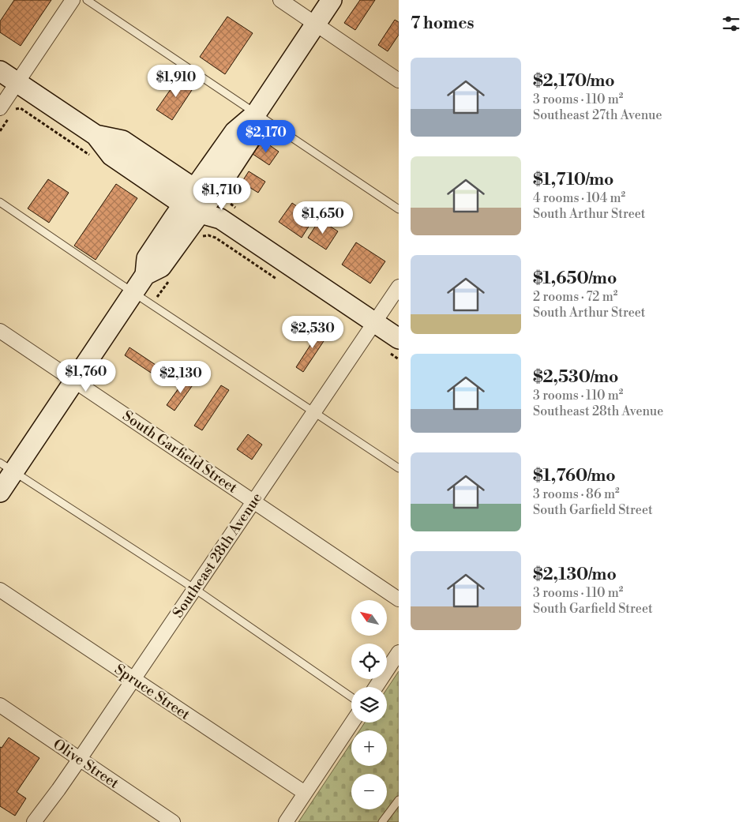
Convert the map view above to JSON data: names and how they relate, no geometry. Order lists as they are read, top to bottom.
{
  "streets": {
    "street": [
      "South Garfield Street",
      "Southeast 28th Avenue",
      "Spruce Street",
      "Olive Street"
    ]
  },
  "crossings": [
    ["South Garfield Street", "Southeast 28th Avenue"],
    ["Southeast 28th Avenue", "Spruce Street"],
    ["Southeast 28th Avenue", "Olive Street"]
  ],
  "north": "top left",
  "page": {
    "heading": "7 homes",
    "list": [
      {
        "name": "$2,170/mo",
        "note": "3 rooms · 110 m² · Southeast 27th Avenue"
      },
      {
        "name": "$1,710/mo",
        "note": "4 rooms · 104 m² · South Arthur Street"
      },
      {
        "name": "$1,650/mo",
        "note": "2 rooms · 72 m² · South Arthur Street"
      },
      {
        "name": "$2,530/mo",
        "note": "3 rooms · 110 m² · Southeast 28th Avenue"
      },
      {
        "name": "$1,760/mo",
        "note": "3 rooms · 86 m² · South Garfield Street"
      },
      {
        "name": "$2,130/mo",
        "note": "3 rooms · 110 m² · South Garfield Street"
      }
    ],
    "price": [
      "$1,910",
      "$2,170",
      "$1,710",
      "$1,650",
      "$2,530",
      "$1,760",
      "$2,130"
    ],
    "map_buttons": ["+", "−"]
  }
}
